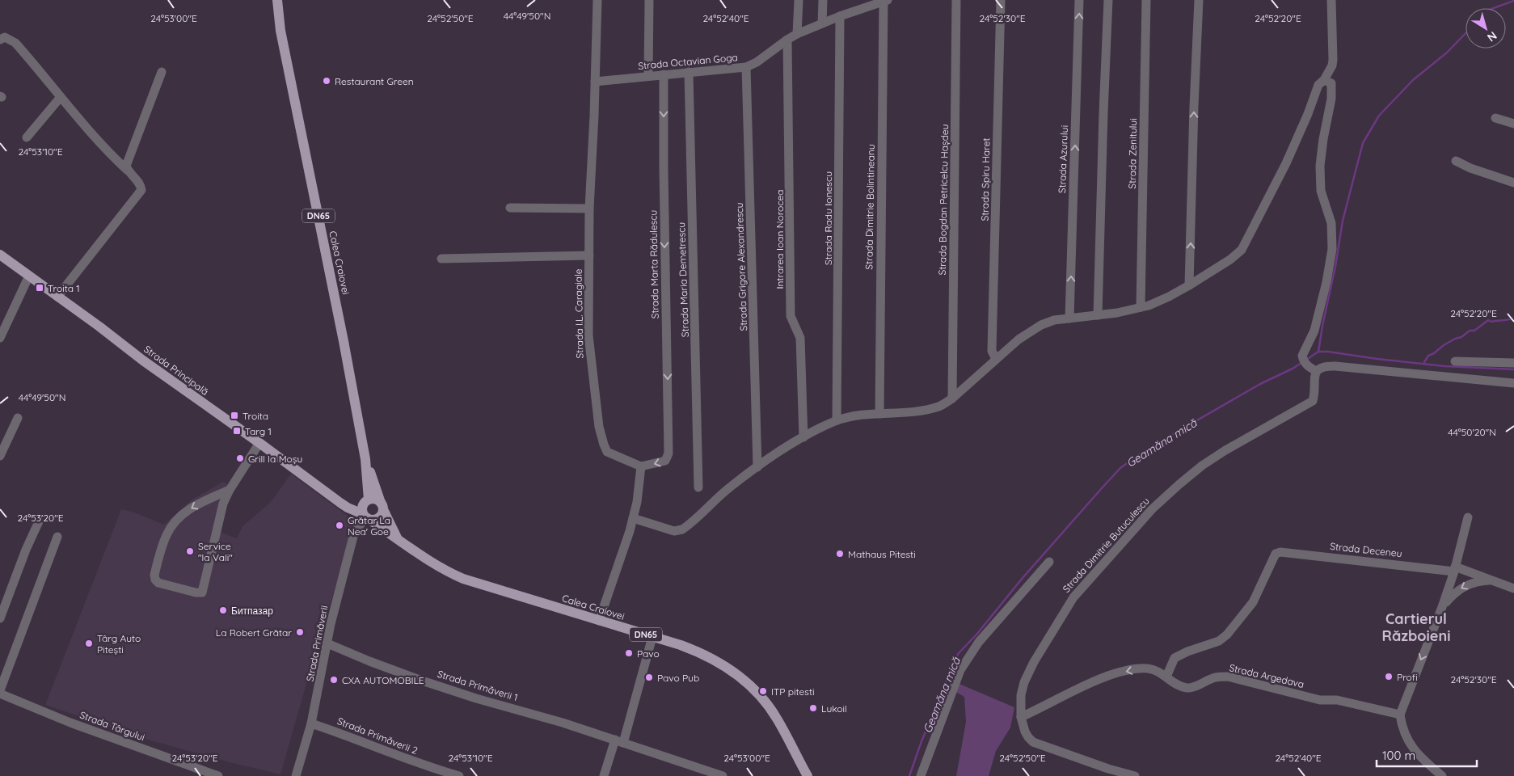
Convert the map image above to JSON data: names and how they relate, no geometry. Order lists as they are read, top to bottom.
{
  "streets": {
    "main road": ["DN65", "Calea Craiovei", "Strada Principală"],
    "street": [
      "Strada Octavian Goga",
      "Strada Zenitului",
      "Strada Azurului",
      "Strada Spiru Haret",
      "Strada Bogdan Petricelcu Hașdeu",
      "Strada Dimitrie Bolintineanu",
      "Strada Radu Ionescu",
      "Intrarea Ioan Norocea",
      "Strada Marta Rădulescu",
      "Strada Grigore Alexandrescu",
      "Strada Maria Demetrescu",
      "Strada I.L. Caragiale",
      "Strada Dimitrie Butuculescu",
      "Strada Deceneu",
      "Strada Primăverii",
      "Strada Argedava",
      "Strada Primăverii 1",
      "Strada Târgului",
      "Strada Primăverii 2"
    ]
  },
  "crossings": [
    ["Strada Octavian Goga", "Strada Dimitrie Bolintineanu"],
    ["Strada Octavian Goga", "Strada Radu Ionescu"],
    ["Strada Octavian Goga", "Intrarea Ioan Norocea"],
    ["Strada Octavian Goga", "Strada Marta Rădulescu"],
    ["Strada Octavian Goga", "Strada Grigore Alexandrescu"],
    ["Strada Octavian Goga", "Strada Maria Demetrescu"],
    ["Strada Octavian Goga", "Strada I.L. Caragiale"],
    ["DN65", "Calea Craiovei"],
    ["DN65", "Strada Principală"],
    ["DN65", "Strada Primăverii"],
    ["Calea Craiovei", "Strada Principală"],
    ["Calea Craiovei", "Strada Primăverii"],
    ["Strada Marta Rădulescu", "Strada I.L. Caragiale"],
    ["Strada Principală", "Strada Primăverii"],
    ["Strada Dimitrie Butuculescu", "Strada Argedava"],
    ["Strada Deceneu", "Strada Argedava"],
    ["Strada Primăverii", "Strada Primăverii 1"],
    ["Strada Primăverii", "Strada Primăverii 2"]
  ],
  "one_way": ["Strada Marta Rădulescu", "Strada Argedava"],
  "districts": ["Cartierul Războieni"],
  "water": ["Geamăna mică"],
  "places": {
    "other": [
      "Restaurant Green",
      "Grill la Moșu",
      "Grătar La Nea' Goe",
      "Service \"la Vali\"",
      "Mathaus Pitesti",
      "Битпазар",
      "La Robert Grătar",
      "Târg Auto Pitești",
      "Pavo",
      "Profi",
      "Pavo Pub",
      "CXA AUTOMOBILE",
      "ITP pitesti",
      "Lukoil"
    ],
    "transit": ["Troita 1", "Troita", "Targ 1"]
  },
  "scale_bar": "100 m",
  "north": "bottom right",
  "coordinates": [
    "44°49'50\"N",
    "24°53'00\"E",
    "24°52'50\"E",
    "24°52'40\"E",
    "24°52'30\"E",
    "24°52'20\"E",
    "24°53'10\"E",
    "44°50'20\"N",
    "24°53'20\"E"
  ]
}
